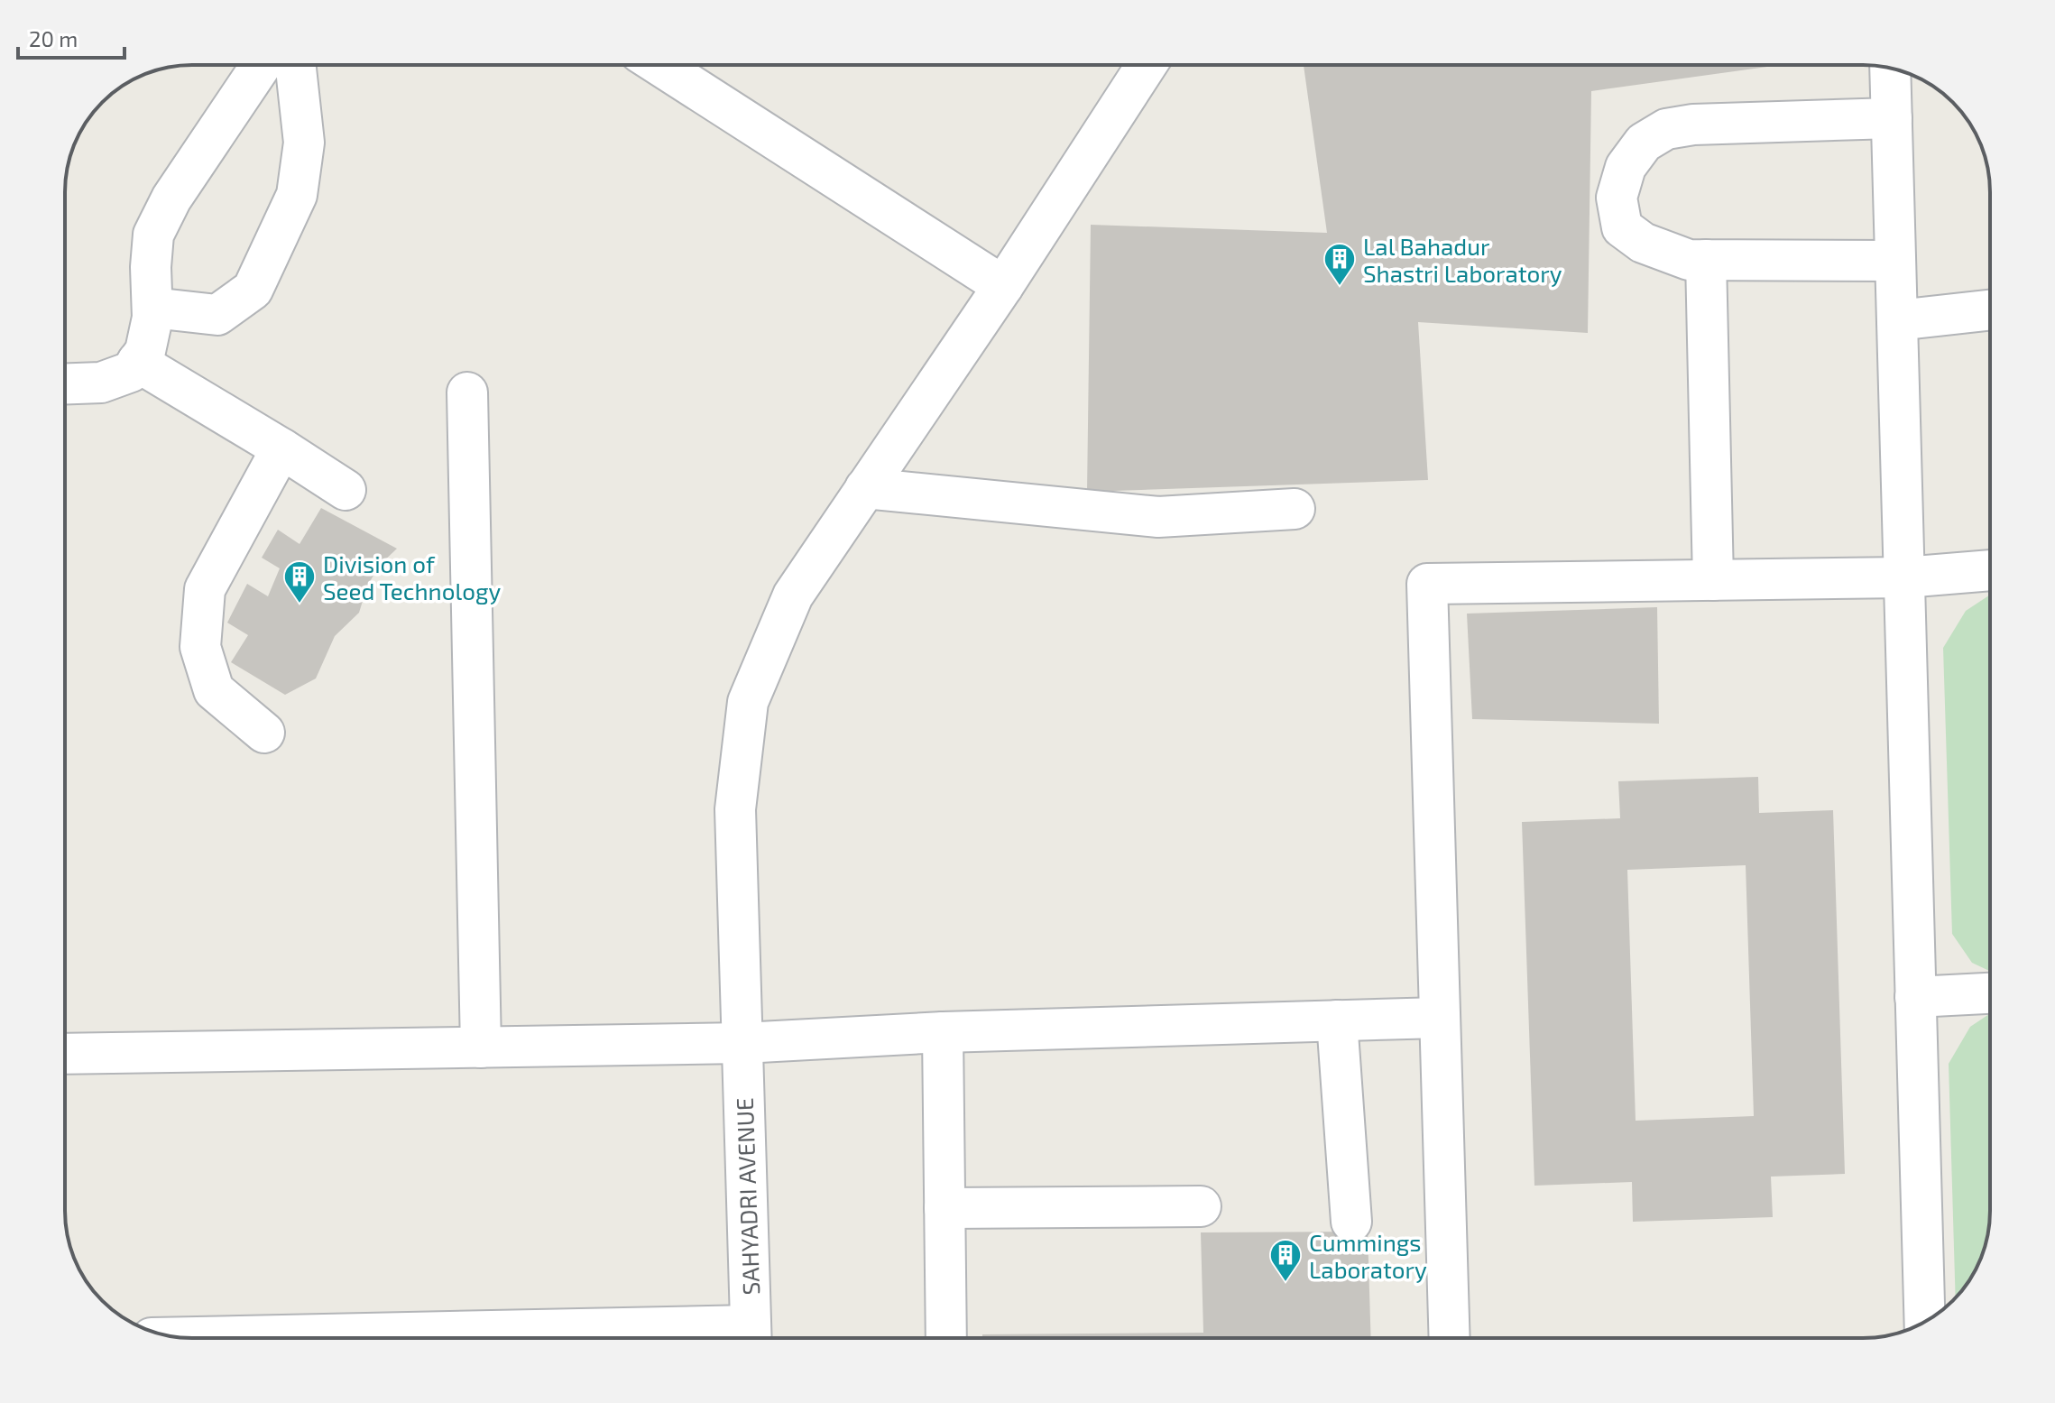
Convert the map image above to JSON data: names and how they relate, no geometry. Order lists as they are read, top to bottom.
{
  "streets": {
    "lane": ["SAHYADRI AVENUE"]
  },
  "places": {
    "building": ["Lal Bahadur Shastri Laboratory", "Division of Seed Technology", "Cummings Laboratory"]
  },
  "scale_bar": "20 m"
}
